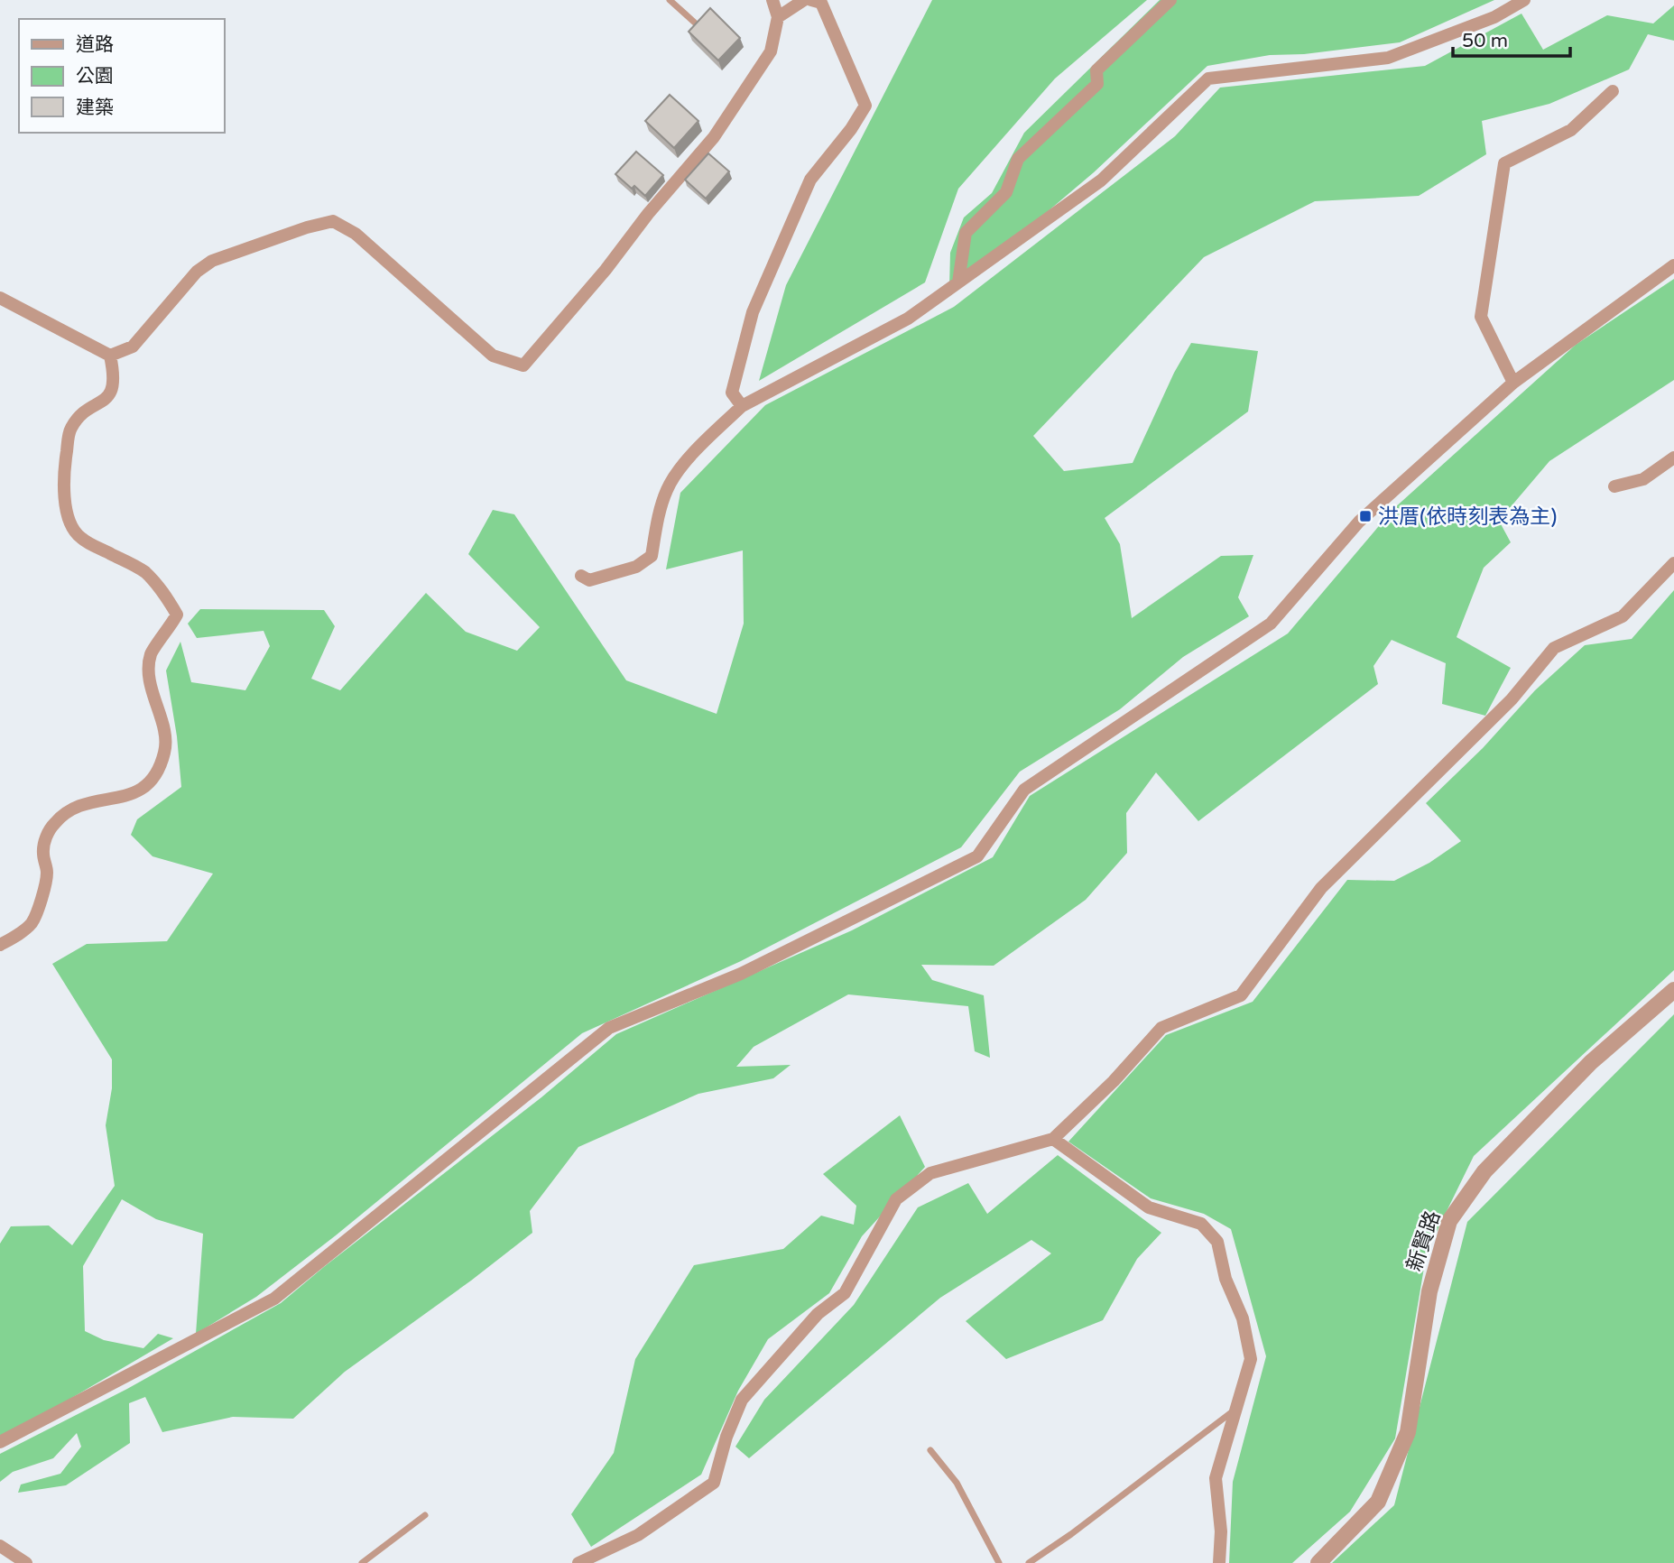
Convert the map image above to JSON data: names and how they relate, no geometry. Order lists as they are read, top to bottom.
{
  "streets": {
    "street": ["新賢路"]
  },
  "places": {
    "transit": ["洪厝(依時刻表為主)"]
  },
  "legend": ["道路", "公園", "建築"],
  "scale_bar": "50 m"
}
